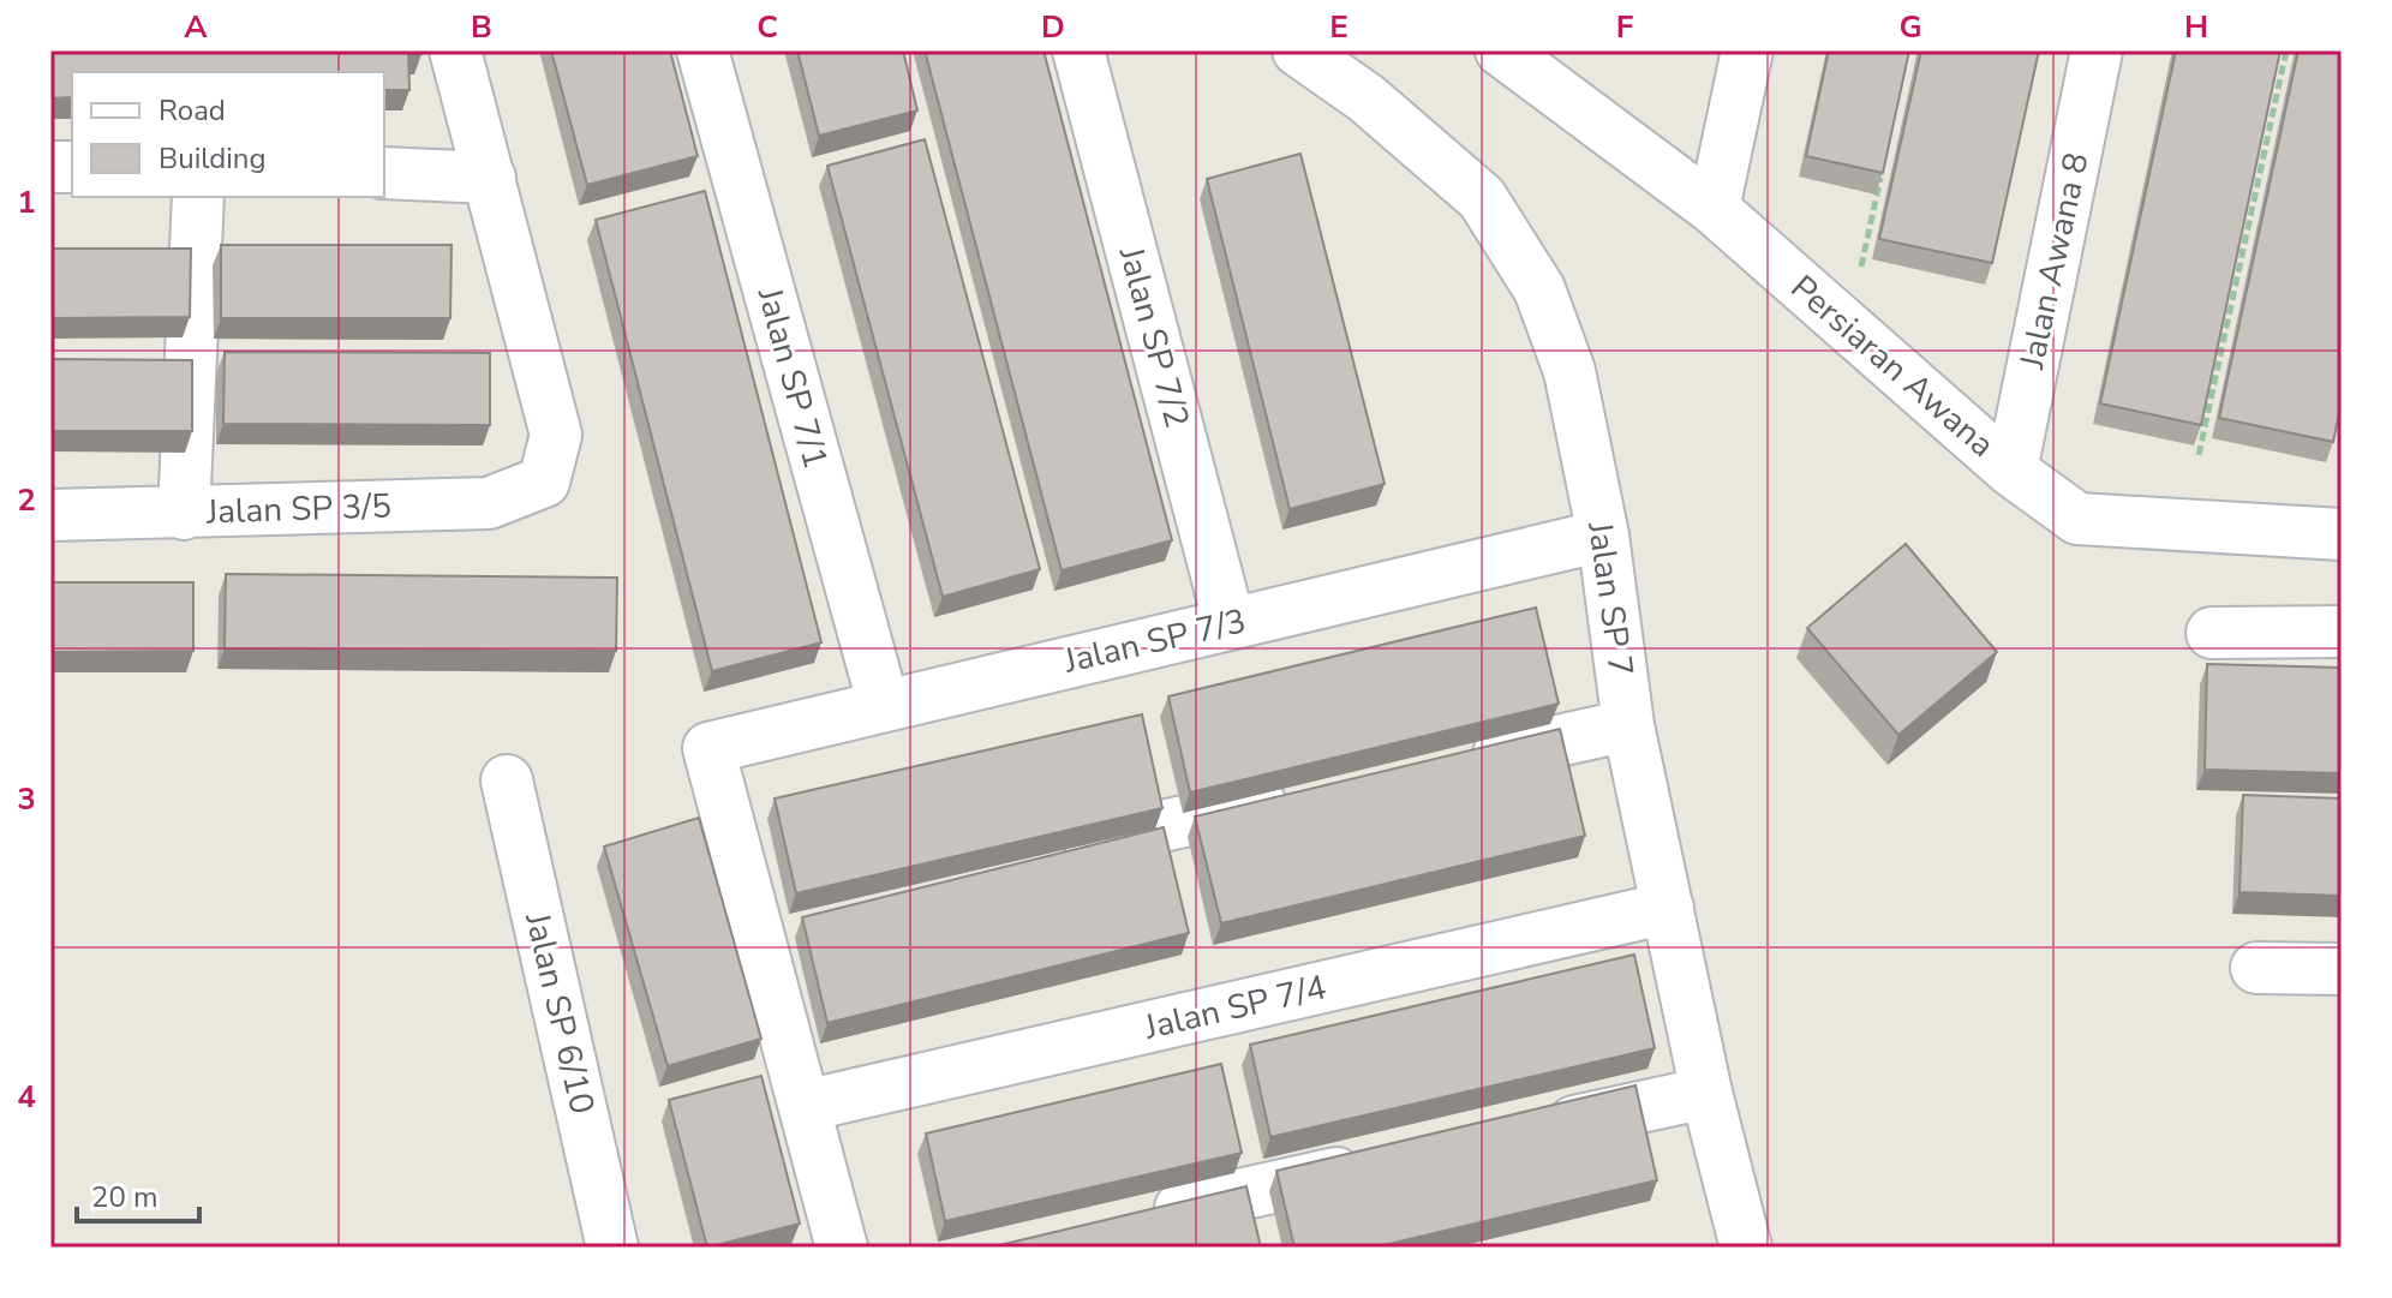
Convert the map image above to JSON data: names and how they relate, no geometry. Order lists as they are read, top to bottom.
{
  "streets": {
    "street": [
      "Jalan Awana 8",
      "Jalan SP 7/2",
      "Persiaran Awana",
      "Jalan SP 7/1",
      "Jalan SP 3/5",
      "Jalan SP 7",
      "Jalan SP 7/3",
      "Jalan SP 7/4",
      "Jalan SP 6/10"
    ]
  },
  "crossings": [
    ["Jalan Awana 8", "Persiaran Awana"],
    ["Jalan SP 7/2", "Jalan SP 7/3"],
    ["Jalan SP 7/1", "Jalan SP 7/3"],
    ["Jalan SP 7", "Jalan SP 7/3"],
    ["Jalan SP 7", "Jalan SP 7/4"],
    ["Jalan SP 7/3", "Jalan SP 7/4"]
  ],
  "legend": ["Road", "Building"],
  "scale_bar": "20 m",
  "grid": {
    "columns": [
      "A",
      "B",
      "C",
      "D",
      "E",
      "F",
      "G",
      "H"
    ],
    "rows": [
      "1",
      "2",
      "3",
      "4"
    ]
  }
}
